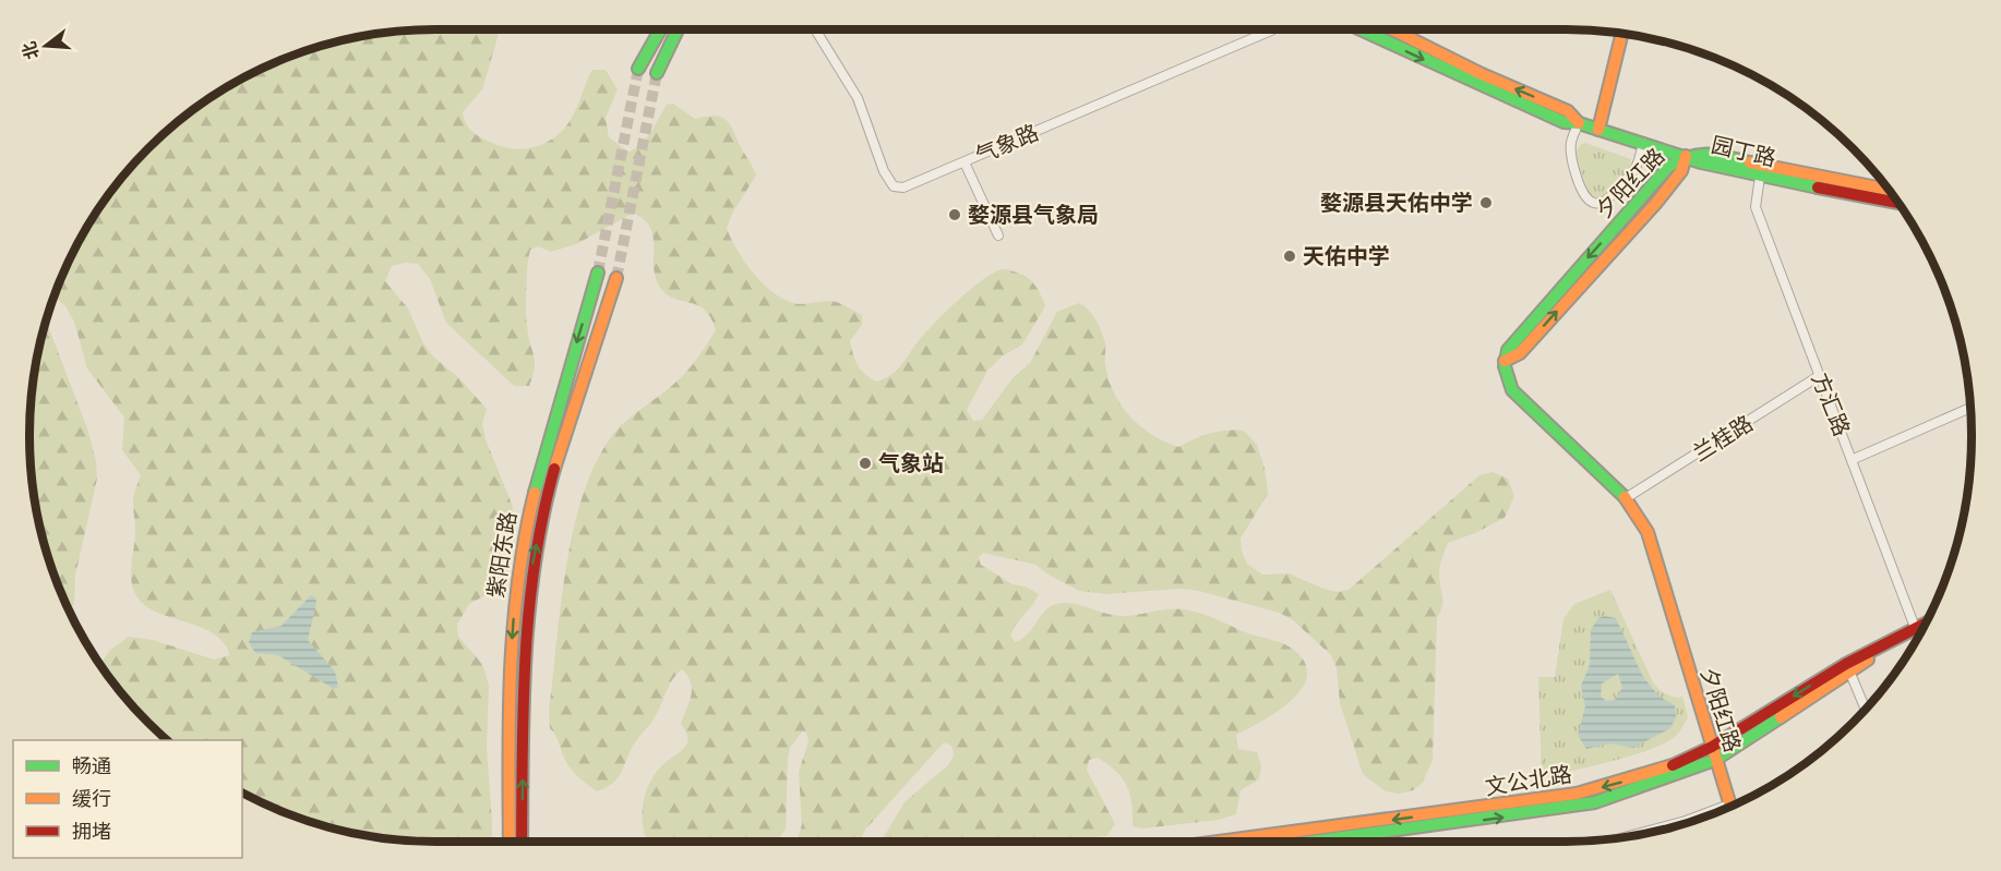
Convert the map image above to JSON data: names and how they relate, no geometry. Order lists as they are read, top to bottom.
{
  "streets": {
    "main road": [
      "园丁路",
      "夕阳红路",
      "紫阳东路",
      "文公北路"
    ],
    "street": ["气象路", "方汇路", "兰桂路"]
  },
  "crossings": [
    ["园丁路", "夕阳红路"],
    ["园丁路", "方汇路"],
    ["夕阳红路", "兰桂路"],
    ["夕阳红路", "文公北路"],
    ["方汇路", "兰桂路"],
    ["方汇路", "文公北路"]
  ],
  "places": [
    "婺源县天佑中学",
    "婺源县气象局",
    "天佑中学",
    "气象站"
  ],
  "legend": ["畅通", "缓行", "拥堵"],
  "north": "left"
}
